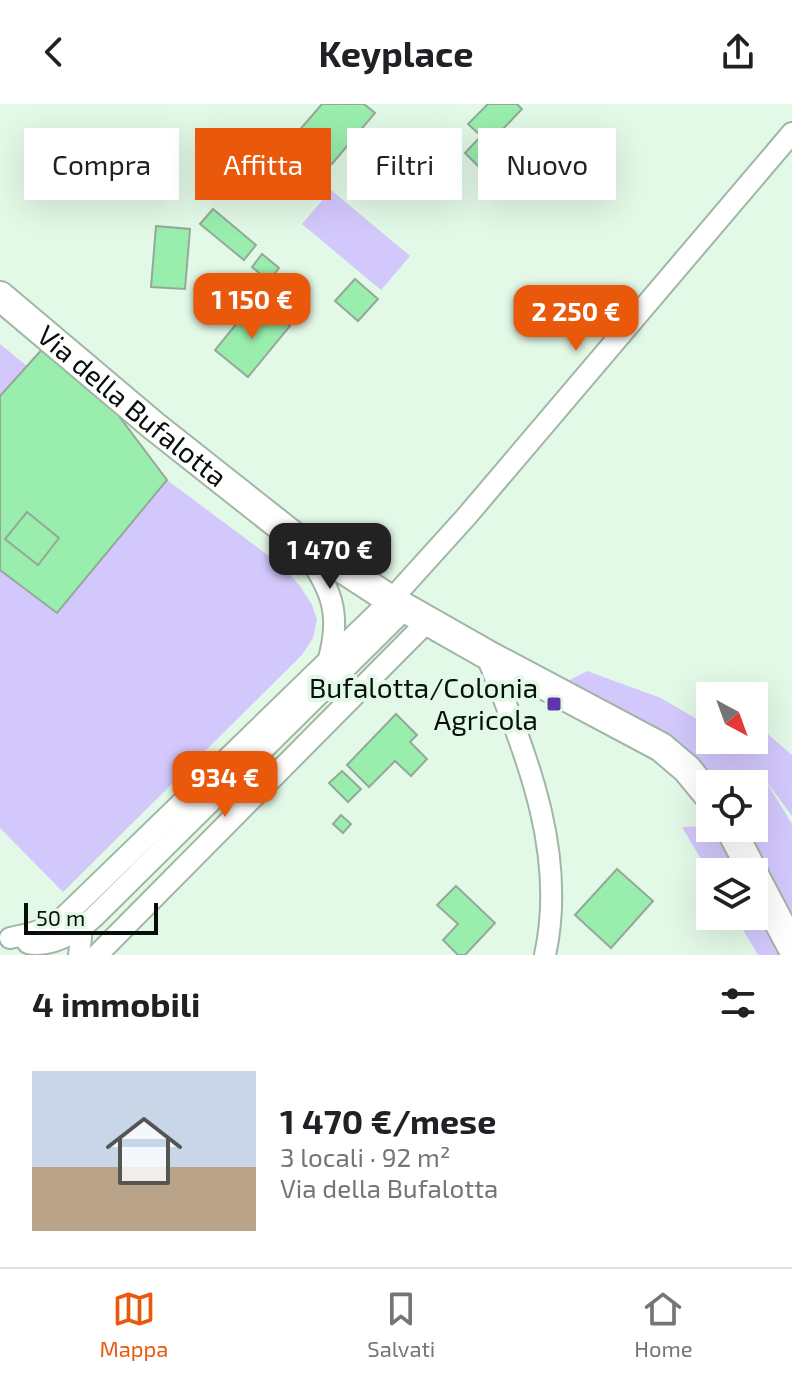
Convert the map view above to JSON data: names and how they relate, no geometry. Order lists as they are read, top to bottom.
{
  "streets": {
    "street": ["Via della Bufalotta"]
  },
  "places": {
    "transit": ["Bufalotta/Colonia Agricola"]
  },
  "scale_bar": "50 m",
  "north": "bottom right",
  "page": {
    "header": "Keyplace",
    "chip": [
      "Compra",
      "Affitta",
      "Filtri",
      "Nuovo"
    ],
    "price": [
      "1 150 €",
      "2 250 €",
      "1 470 €",
      "934 €"
    ],
    "scale": "50 m",
    "heading": "4 immobili",
    "list": [
      {
        "name": "1 470 €/mese",
        "note": "3 locali · 92 m² · Via della Bufalotta"
      }
    ],
    "tabs": ["Mappa", "Salvati", "Home"]
  }
}
